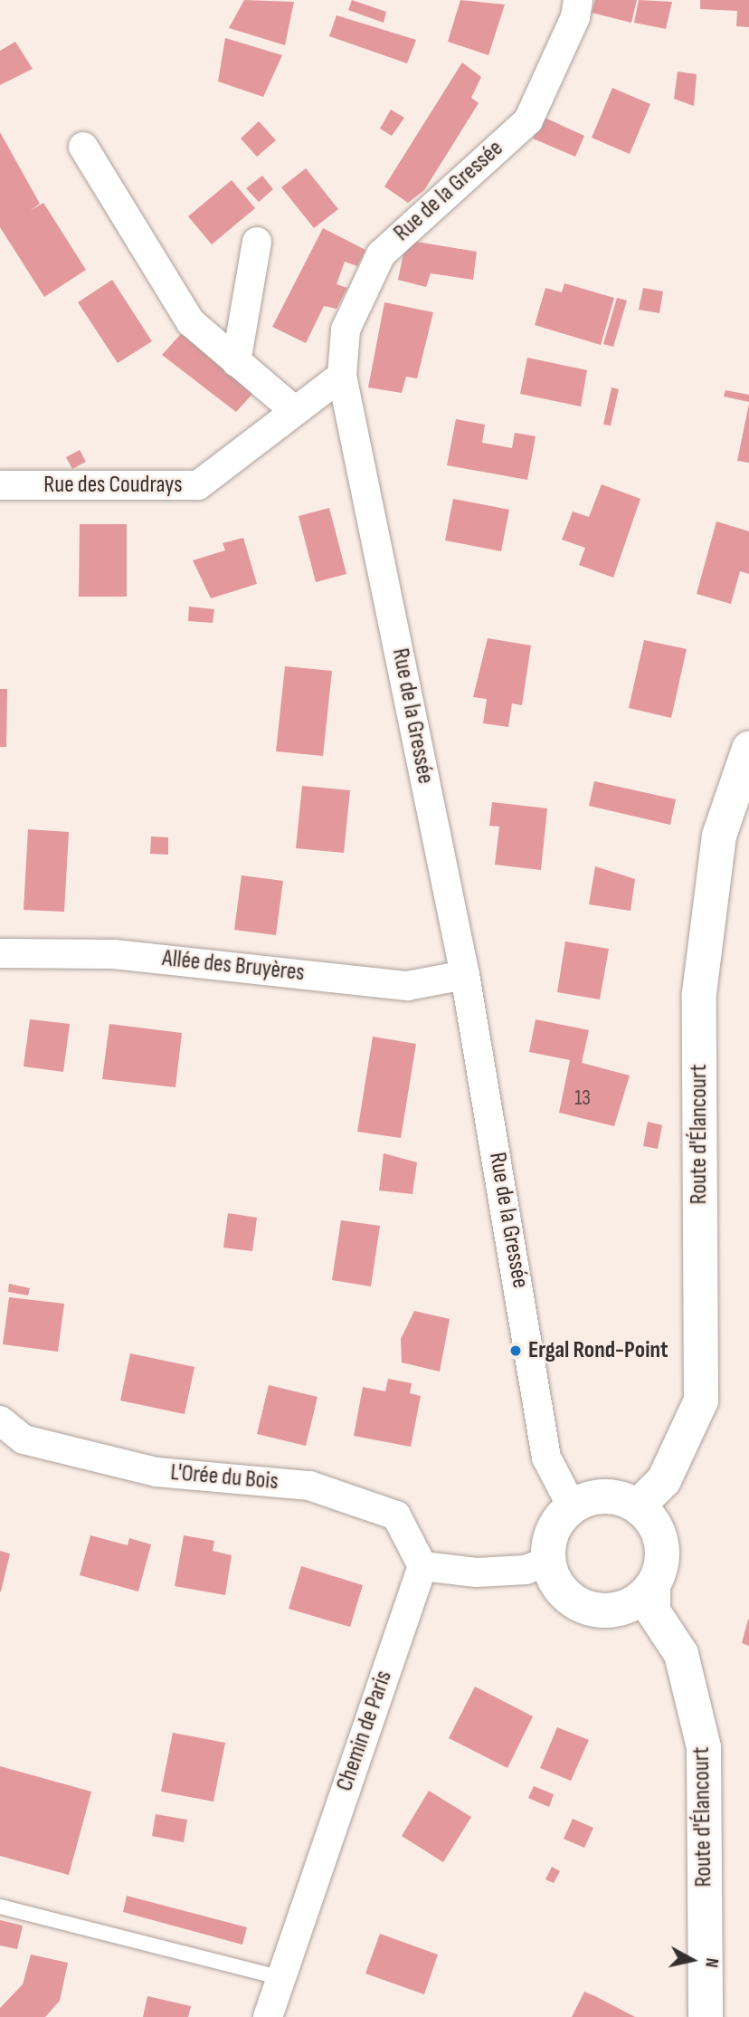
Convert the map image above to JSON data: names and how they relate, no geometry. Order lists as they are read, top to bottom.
{
  "streets": {
    "street": [
      "Rue de la Gressée",
      "Rue des Coudrays",
      "Allée des Bruyères",
      "Route d'Élancourt",
      "L'Orée du Bois",
      "Chemin de Paris"
    ]
  },
  "crossings": [
    ["Rue de la Gressée", "Rue des Coudrays"],
    ["Rue de la Gressée", "Allée des Bruyères"],
    ["Rue de la Gressée", "Route d'Élancourt"],
    ["L'Orée du Bois", "Chemin de Paris"]
  ],
  "places": ["Ergal Rond-Point"],
  "house_numbers": ["13"],
  "north": "right"
}
